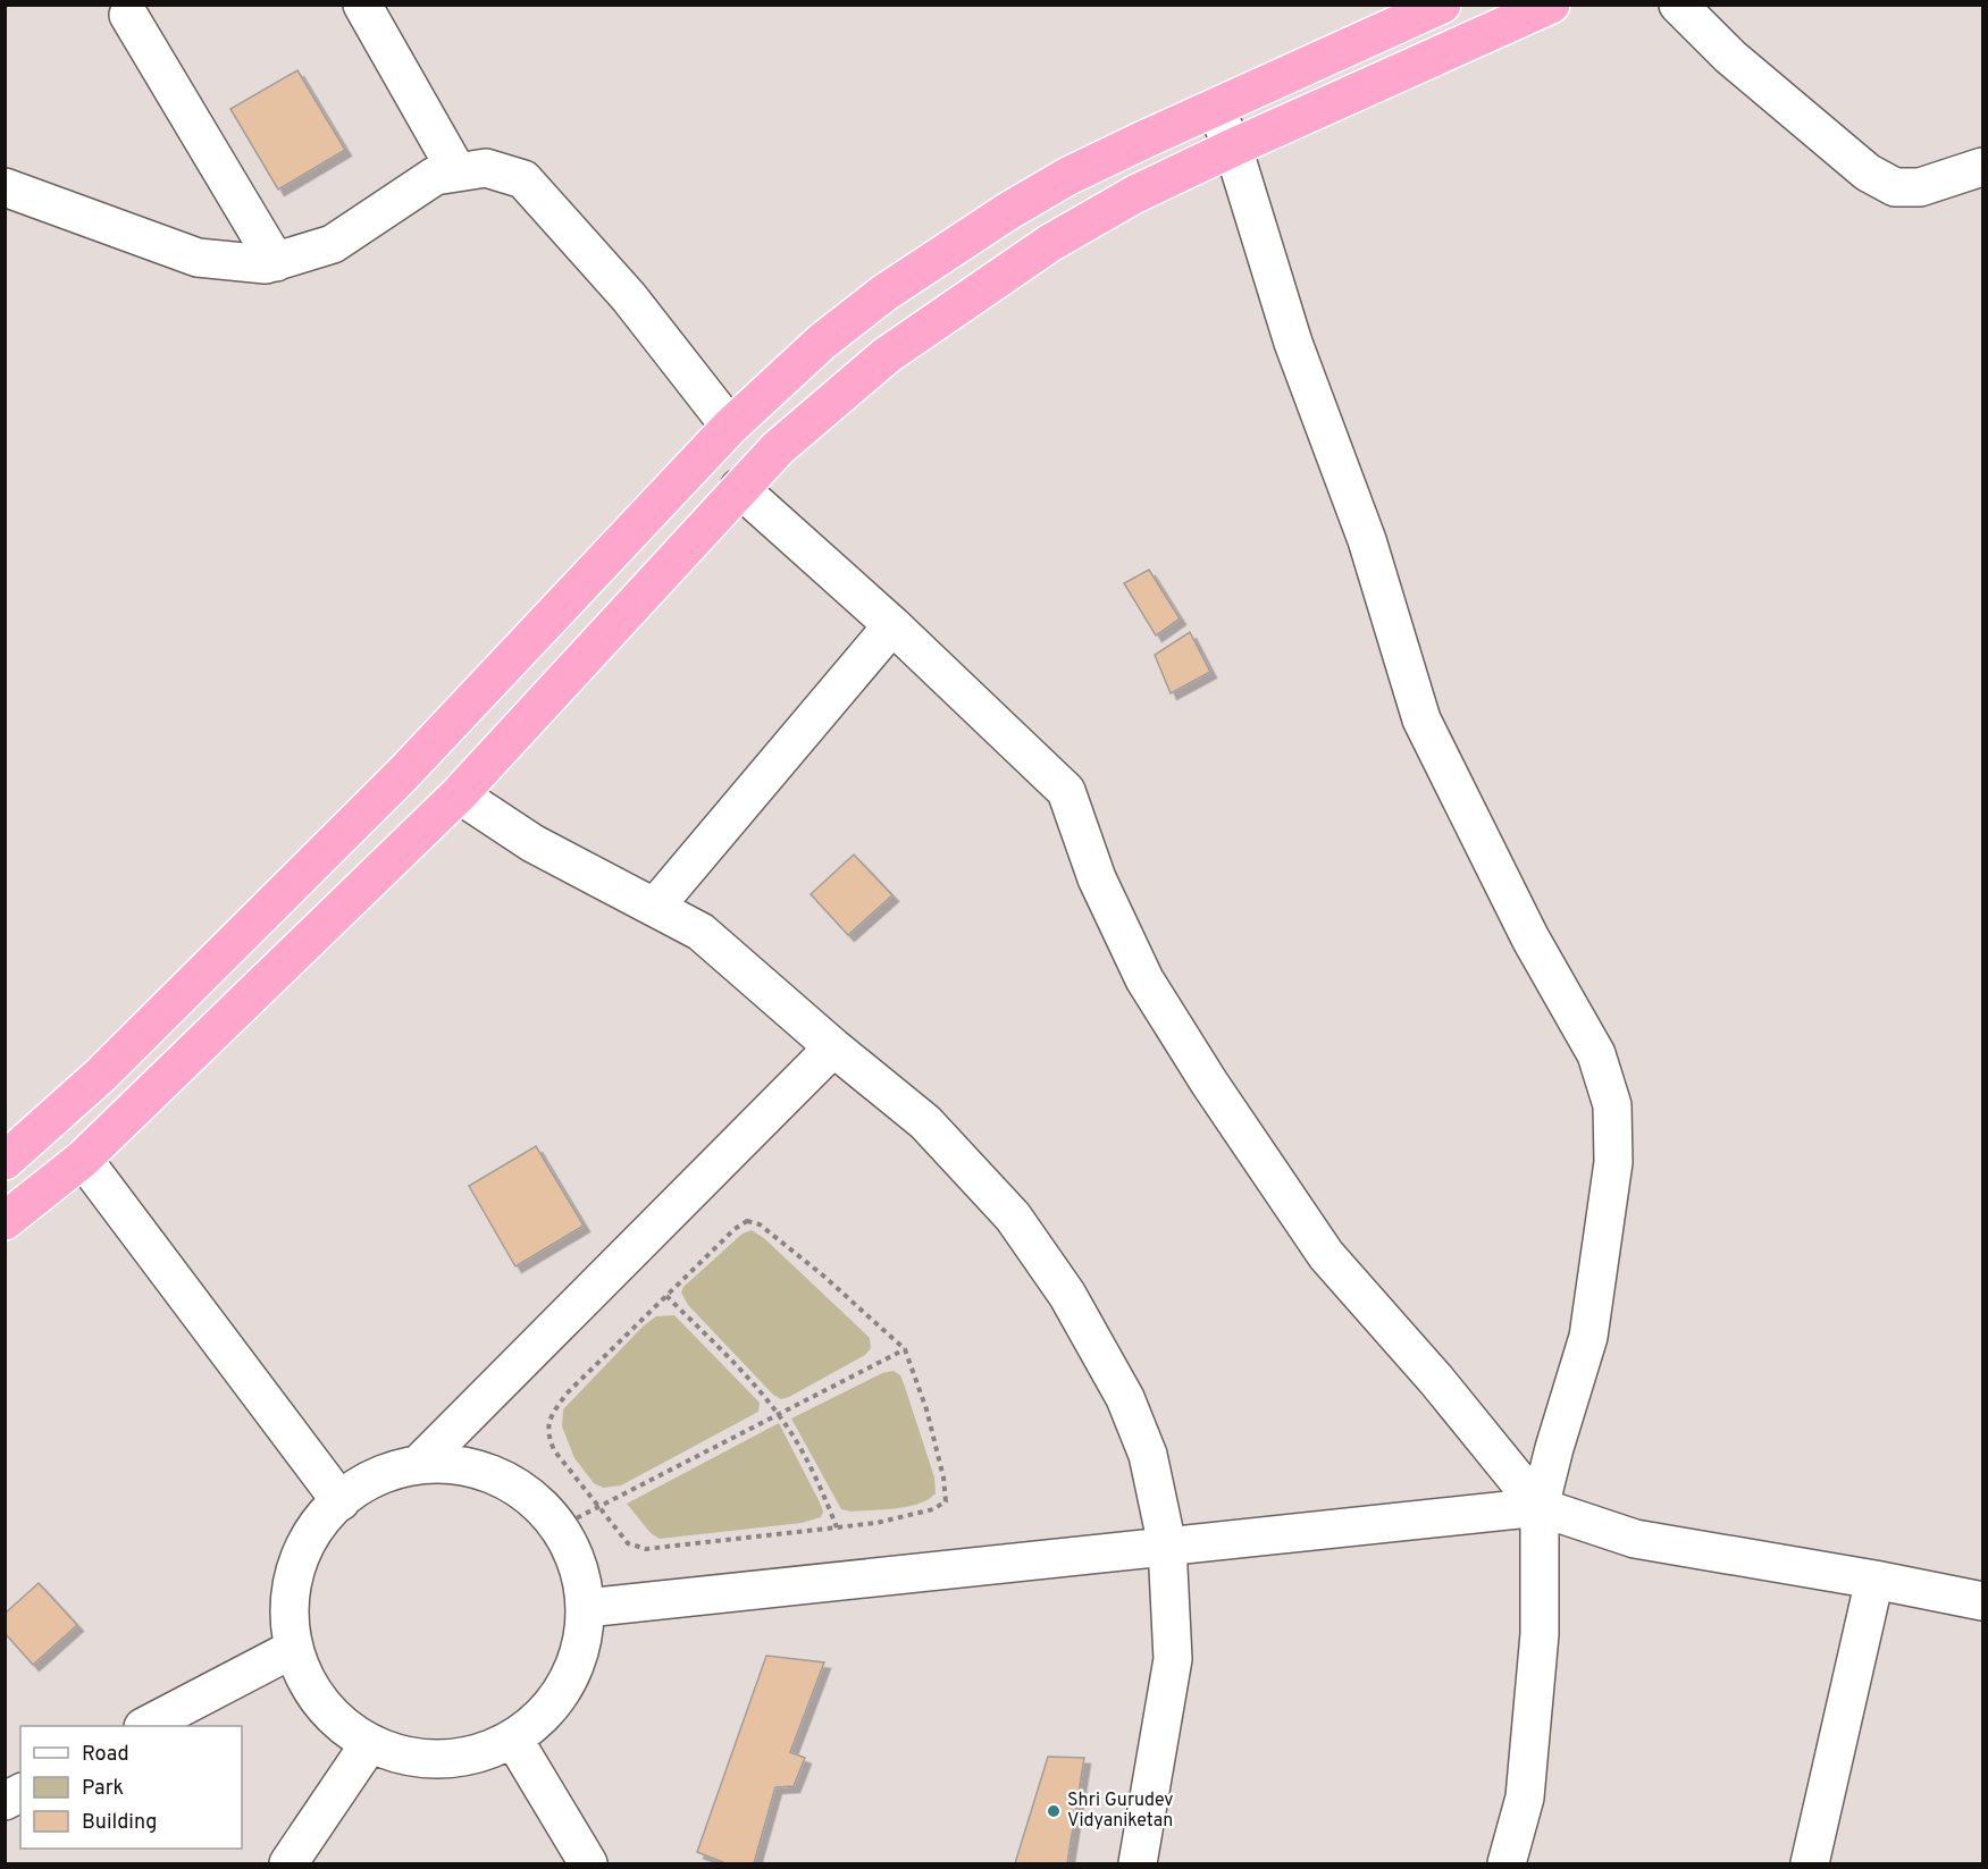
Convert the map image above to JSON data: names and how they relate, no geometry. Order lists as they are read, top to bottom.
{
  "places": ["Shri Gurudev Vidyaniketan"],
  "legend": ["Road", "Park", "Building"]
}
